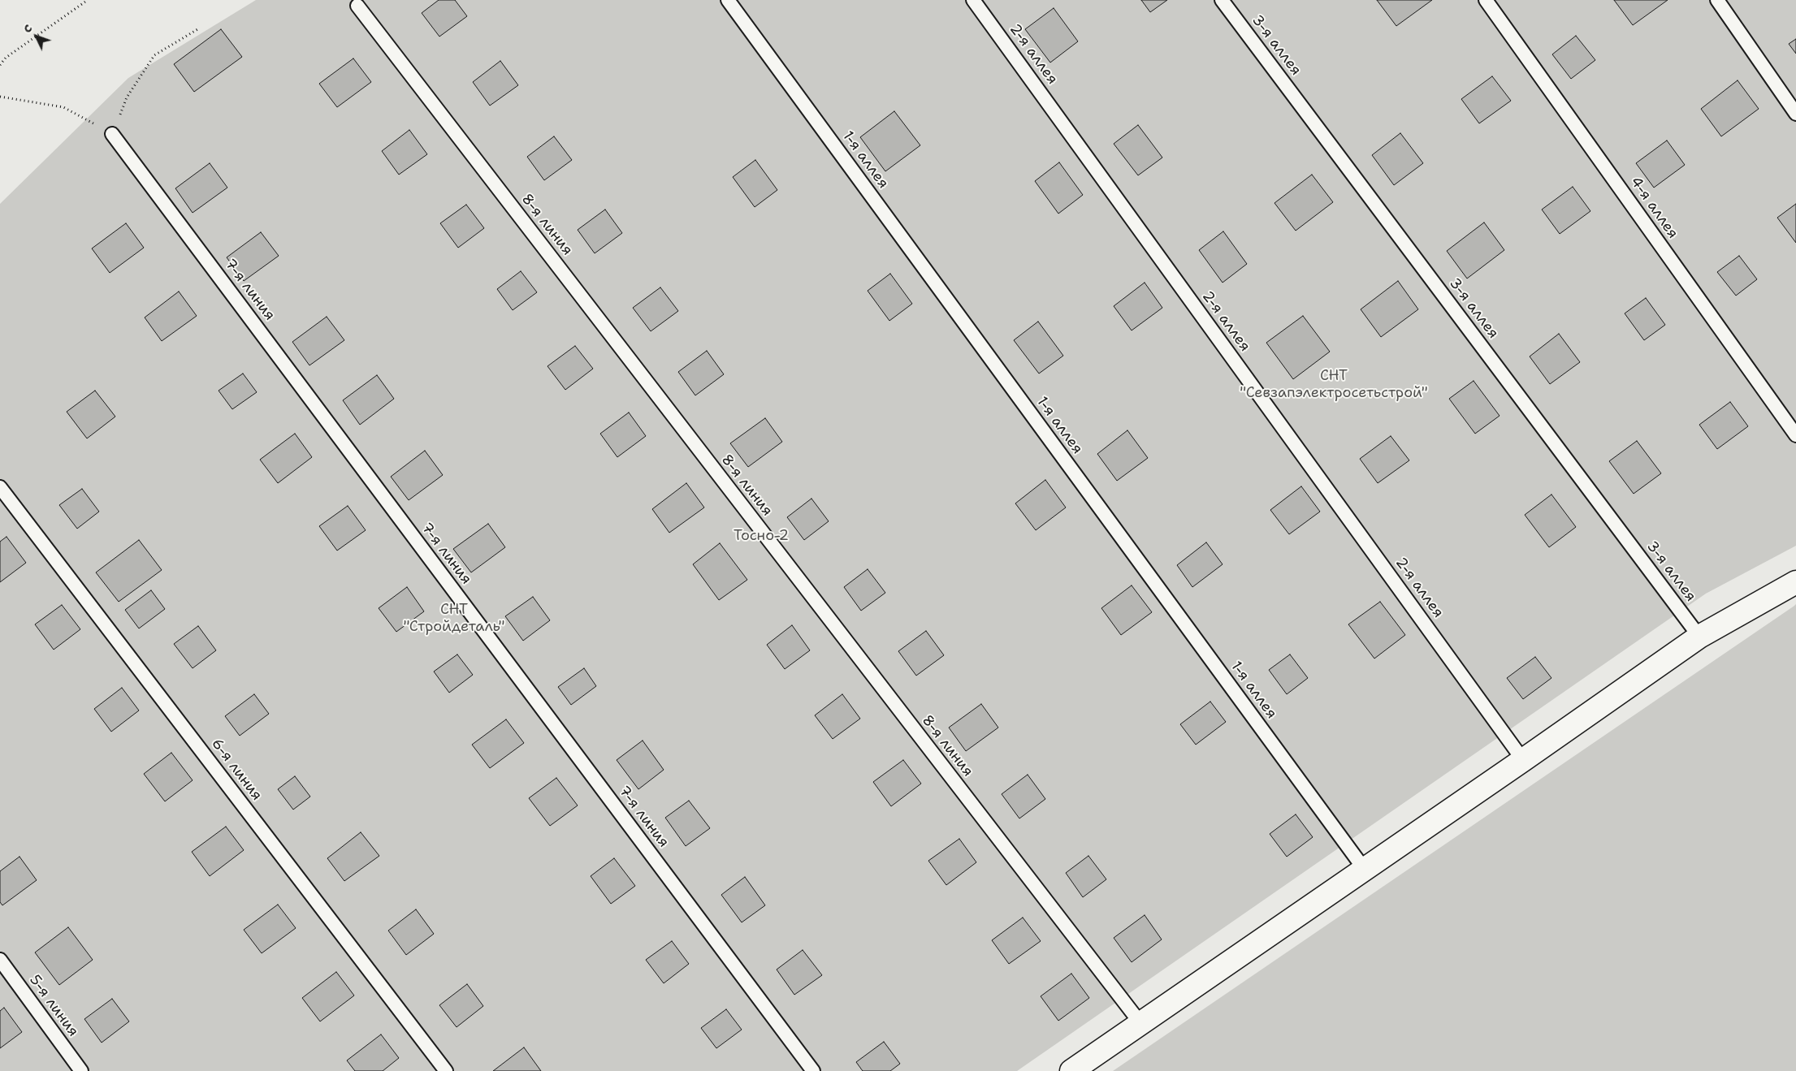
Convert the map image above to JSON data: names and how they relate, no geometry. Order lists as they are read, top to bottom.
{
  "streets": {
    "lane": [
      "3-я аллея",
      "2-я аллея",
      "1-я аллея",
      "4-я аллея",
      "8-я линия",
      "7-я линия",
      "6-я линия",
      "5-я линия"
    ]
  },
  "parks": ["СНТ \"Севзапэлектросетьстрой\"", "Тосно-2", "СНТ \"Стройдеталь\""],
  "north": "top left"
}
